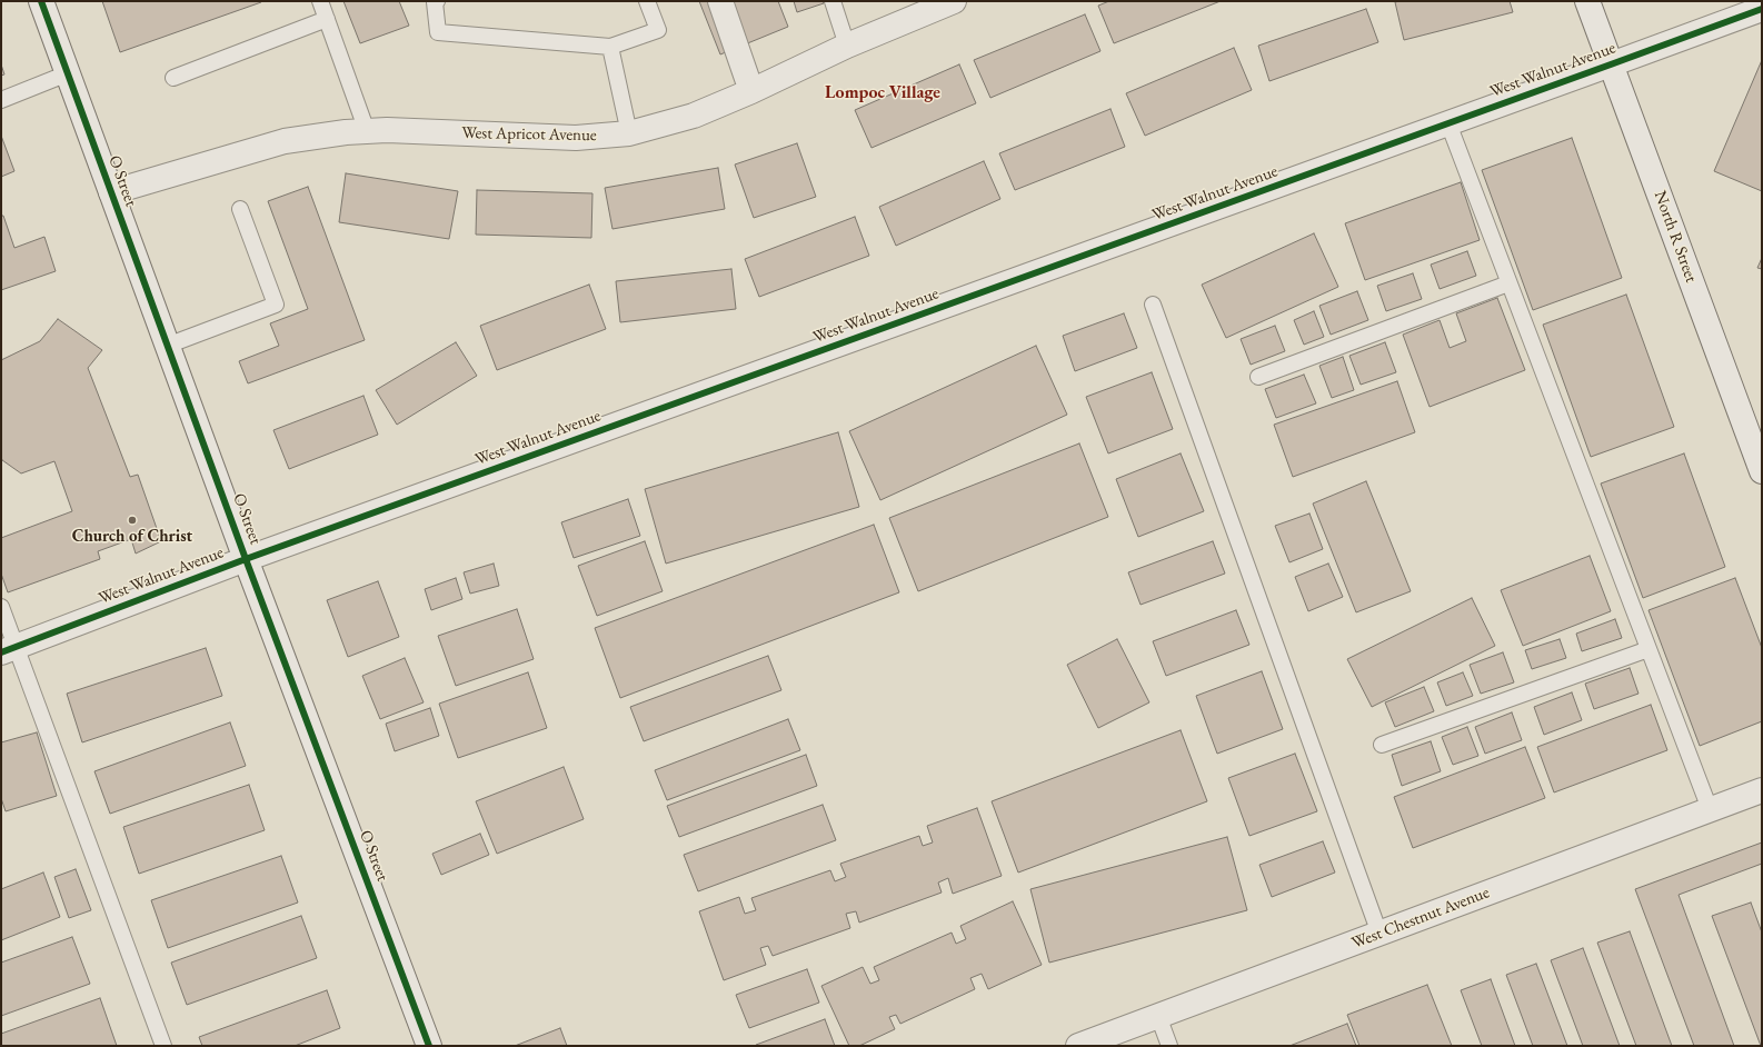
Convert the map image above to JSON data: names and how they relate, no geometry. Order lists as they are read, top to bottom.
{
  "streets": {
    "street": [
      "West Walnut Avenue",
      "West Apricot Avenue",
      "O Street",
      "North R Street",
      "West Chestnut Avenue"
    ]
  },
  "crossings": [
    ["West Walnut Avenue", "O Street"],
    ["West Walnut Avenue", "North R Street"],
    ["West Apricot Avenue", "O Street"]
  ],
  "districts": ["Lompoc Village"],
  "places": ["Church of Christ"]
}
